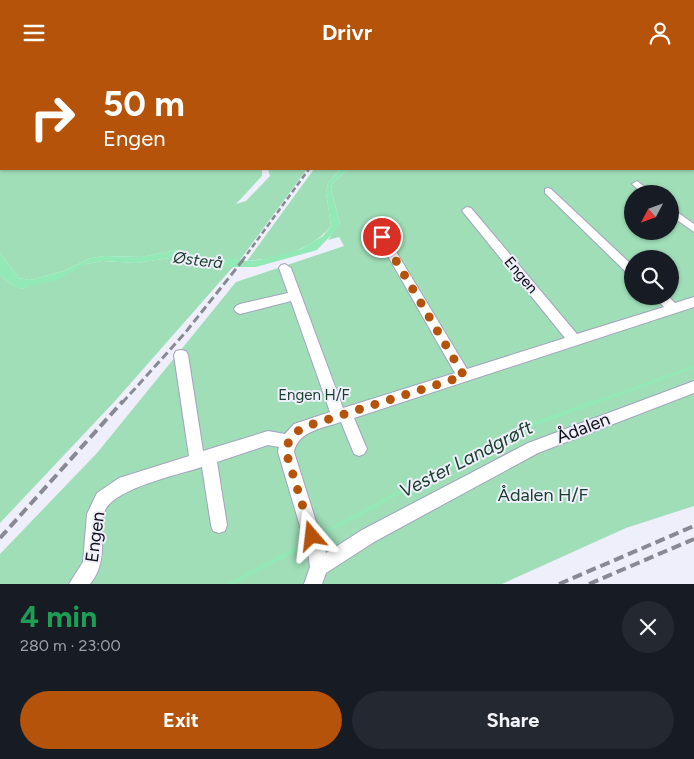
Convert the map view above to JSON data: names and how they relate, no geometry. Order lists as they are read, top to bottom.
{
  "streets": {
    "street": ["Engen", "Ådalen"]
  },
  "water": ["Østerå", "Vester Landgrøft"],
  "parks": ["Engen H/F", "Ådalen H/F"],
  "north": "bottom left",
  "page": {
    "header": "Drivr",
    "turn": ["50 m", "Engen"],
    "heading": ["4 min", "280 m · 23:00"],
    "buttons": ["Exit", "Share"]
  }
}
